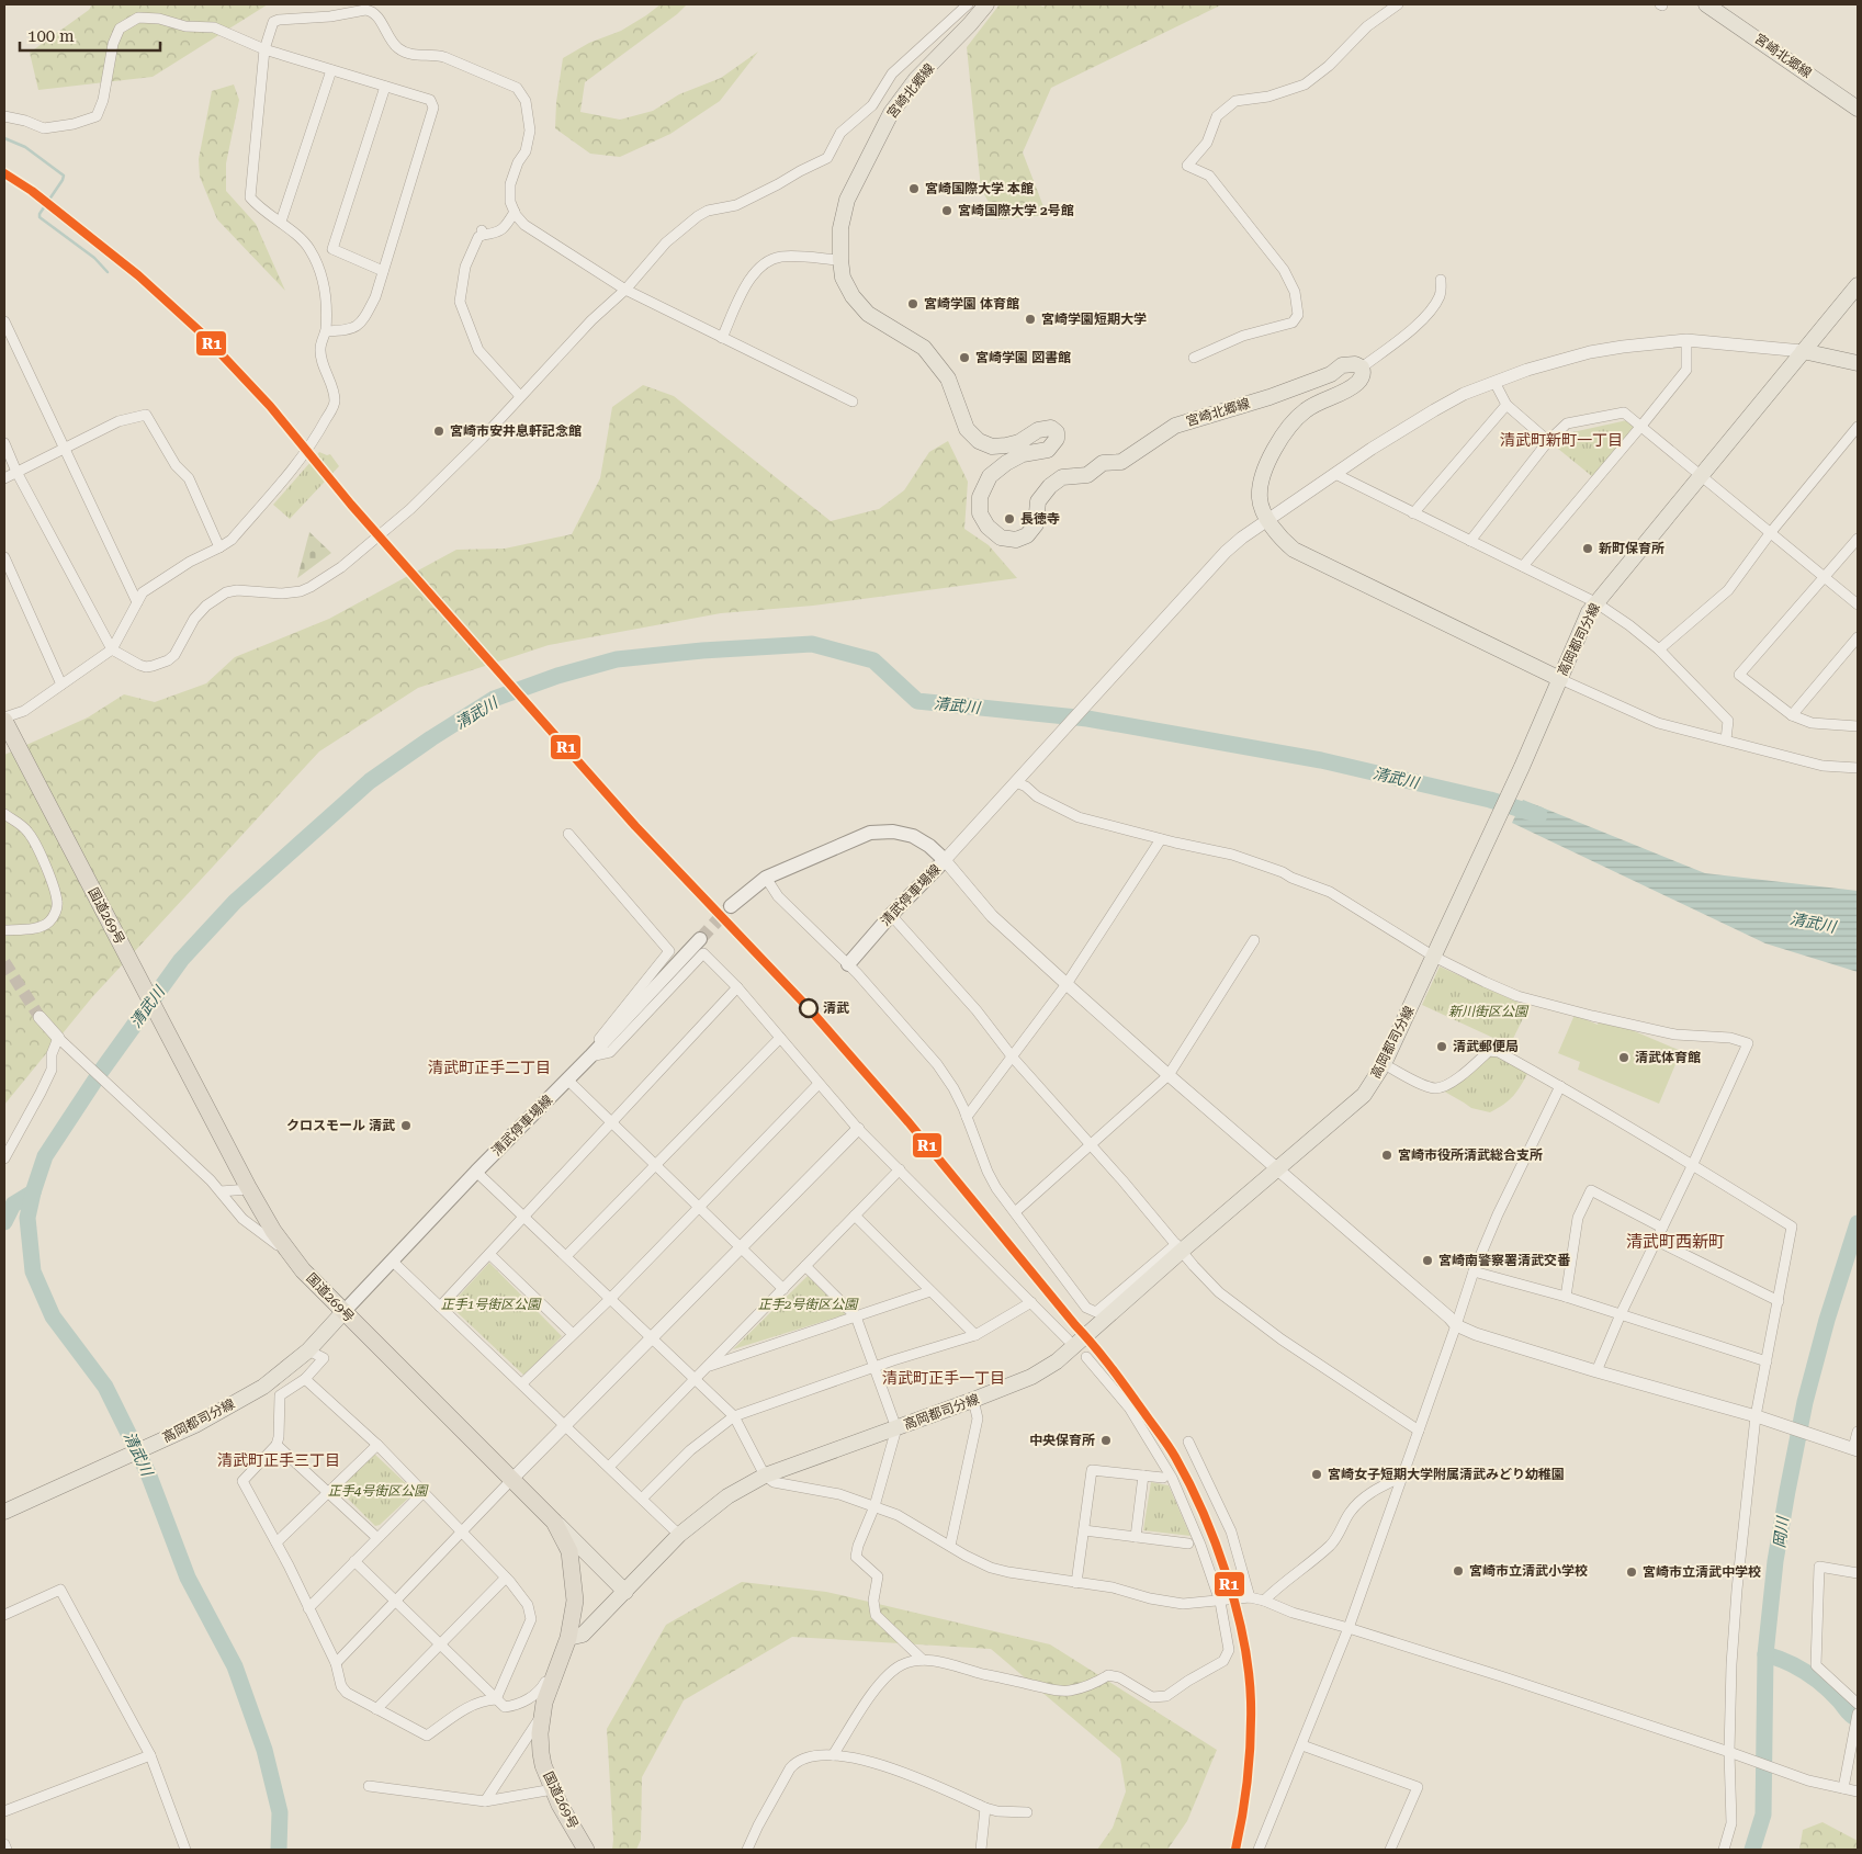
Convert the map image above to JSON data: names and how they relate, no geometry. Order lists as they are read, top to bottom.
{
  "streets": {
    "highway": ["国道269号"],
    "main road": ["宮崎北郷線", "高岡都司分線", "清武停車場線"]
  },
  "crossings": [
    ["高岡都司分線", "清武停車場線"],
    ["高岡都司分線", "国道269号"],
    ["清武停車場線", "国道269号"]
  ],
  "districts": [
    "清武町新町一丁目",
    "清武町正手二丁目",
    "清武町西新町",
    "清武町正手一丁目",
    "清武町正手三丁目"
  ],
  "water": ["清武川", "岡川"],
  "parks": [
    "新川街区公園",
    "正手1号街区公園",
    "正手2号街区公園",
    "正手4号街区公園"
  ],
  "places": [
    "宮崎国際大学 本館",
    "宮崎国際大学 2号館",
    "宮崎学園 体育館",
    "宮崎学園短期大学",
    "宮崎学園 図書館",
    "宮崎市安井息軒記念館",
    "長徳寺",
    "新町保育所",
    "清武",
    "清武郵便局",
    "清武体育館",
    "クロスモール 清武",
    "宮崎市役所清武総合支所",
    "宮崎南警察署清武交番",
    "中央保育所",
    "宮崎女子短期大学附属清武みどり幼稚園",
    "宮崎市立清武小学校",
    "宮崎市立清武中学校"
  ],
  "lines": ["transit line R1"],
  "scale_bar": "100 m"
}
